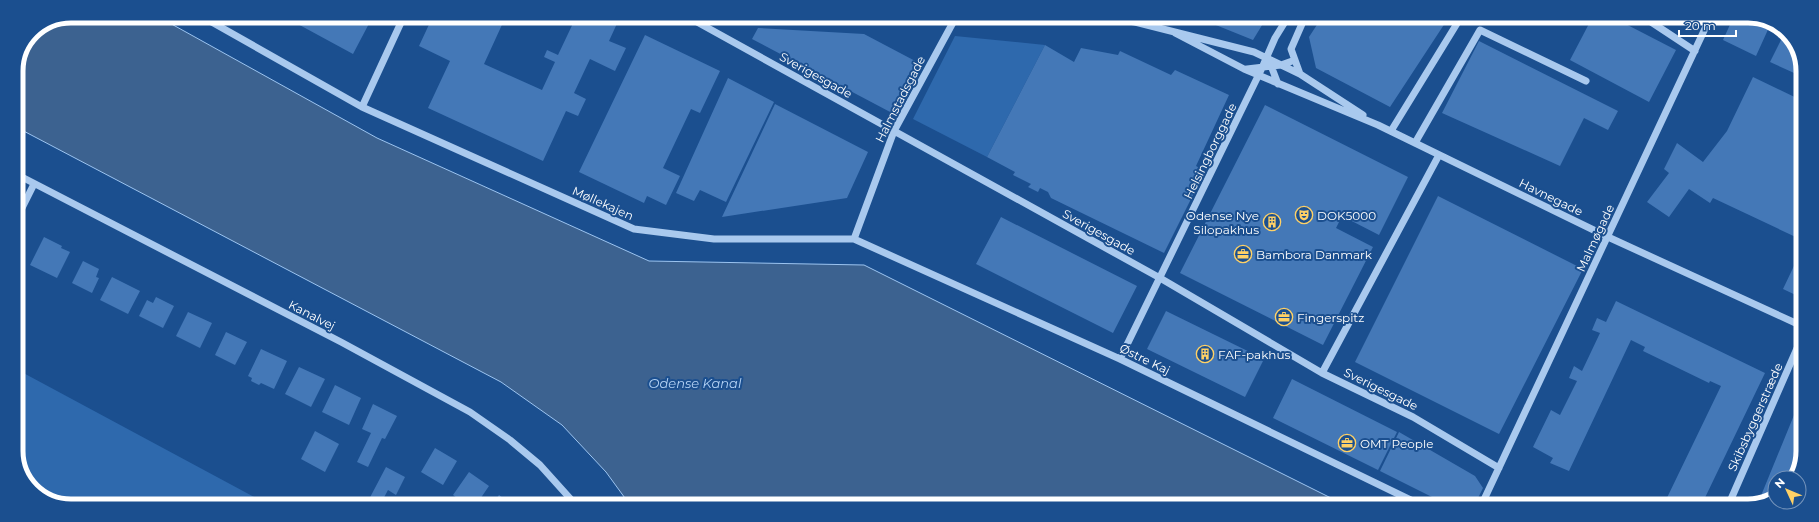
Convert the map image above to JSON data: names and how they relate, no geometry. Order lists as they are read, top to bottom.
{
  "streets": {
    "street": [
      "Sverigesgade",
      "Halmstadsgade",
      "Helsingborggade",
      "Havnegade",
      "Møllekajen",
      "Malmøgade",
      "Kanalvej",
      "Østre Kaj",
      "Skibsbyggerstræde"
    ]
  },
  "crossings": [
    ["Sverigesgade", "Halmstadsgade"],
    ["Sverigesgade", "Helsingborggade"],
    ["Sverigesgade", "Malmøgade"],
    ["Halmstadsgade", "Møllekajen"],
    ["Halmstadsgade", "Østre Kaj"],
    ["Helsingborggade", "Havnegade"],
    ["Helsingborggade", "Østre Kaj"],
    ["Havnegade", "Malmøgade"],
    ["Møllekajen", "Østre Kaj"]
  ],
  "water": ["Odense Kanal"],
  "places": {
    "theatre": ["DOK5000"],
    "building": ["Odense Nye Silopakhus", "FAF-pakhus"],
    "office": ["Bambora Danmark", "Fingerspitz", "OMT People"]
  },
  "scale_bar": "20 m",
  "north": "top left"
}
